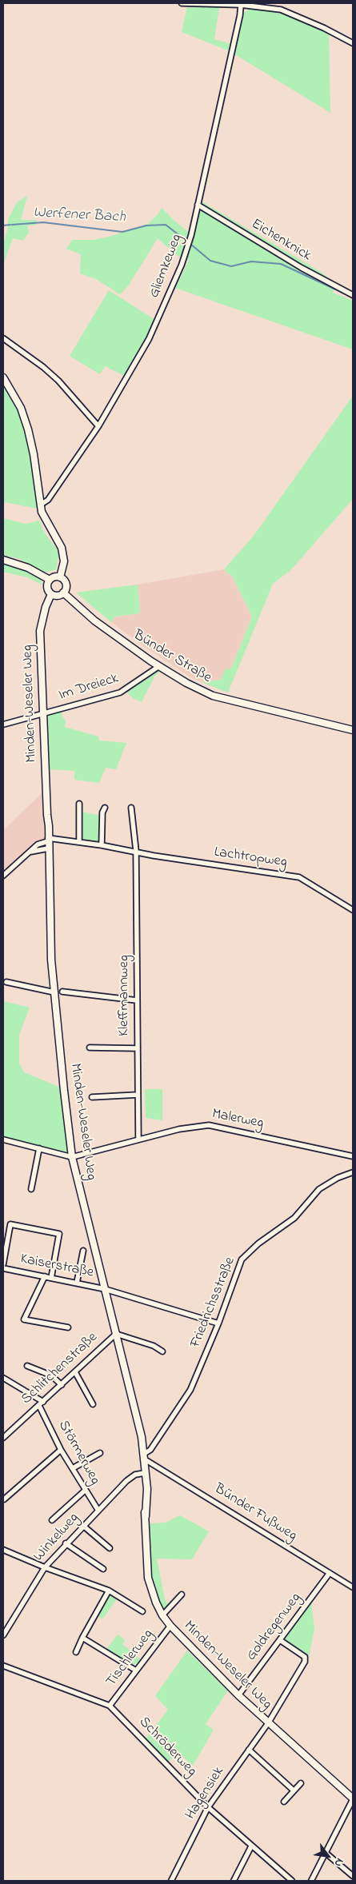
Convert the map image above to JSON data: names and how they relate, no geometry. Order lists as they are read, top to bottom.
{
  "streets": {
    "street": [
      "Eichenknick",
      "Gliemkeweg",
      "Bünder Straße",
      "Im Dreieck",
      "Minden-Weseler Weg",
      "Lachtropweg",
      "Kleffmannweg",
      "Malerweg",
      "Kaiserstraße",
      "Friedrichsstraße",
      "Schlitchenstraße",
      "Störmerweg",
      "Bünder Fußweg",
      "Winkelweg",
      "Goldregenweg",
      "Tischlerweg",
      "Schröderweg",
      "Hagensiek"
    ]
  },
  "crossings": [
    ["Eichenknick", "Gliemkeweg"],
    ["Bünder Straße", "Im Dreieck"],
    ["Bünder Straße", "Minden-Weseler Weg"],
    ["Im Dreieck", "Minden-Weseler Weg"],
    ["Minden-Weseler Weg", "Lachtropweg"],
    ["Minden-Weseler Weg", "Malerweg"],
    ["Minden-Weseler Weg", "Kaiserstraße"],
    ["Minden-Weseler Weg", "Friedrichsstraße"],
    ["Minden-Weseler Weg", "Schlitchenstraße"],
    ["Minden-Weseler Weg", "Bünder Fußweg"],
    ["Minden-Weseler Weg", "Winkelweg"],
    ["Minden-Weseler Weg", "Goldregenweg"],
    ["Minden-Weseler Weg", "Tischlerweg"],
    ["Minden-Weseler Weg", "Hagensiek"],
    ["Lachtropweg", "Kleffmannweg"],
    ["Kleffmannweg", "Malerweg"],
    ["Kaiserstraße", "Friedrichsstraße"],
    ["Friedrichsstraße", "Bünder Fußweg"],
    ["Schlitchenstraße", "Störmerweg"],
    ["Störmerweg", "Winkelweg"],
    ["Bünder Fußweg", "Goldregenweg"],
    ["Goldregenweg", "Hagensiek"],
    ["Tischlerweg", "Schröderweg"],
    ["Schröderweg", "Hagensiek"]
  ],
  "water": ["Werfener Bach"],
  "north": "bottom right"
}
